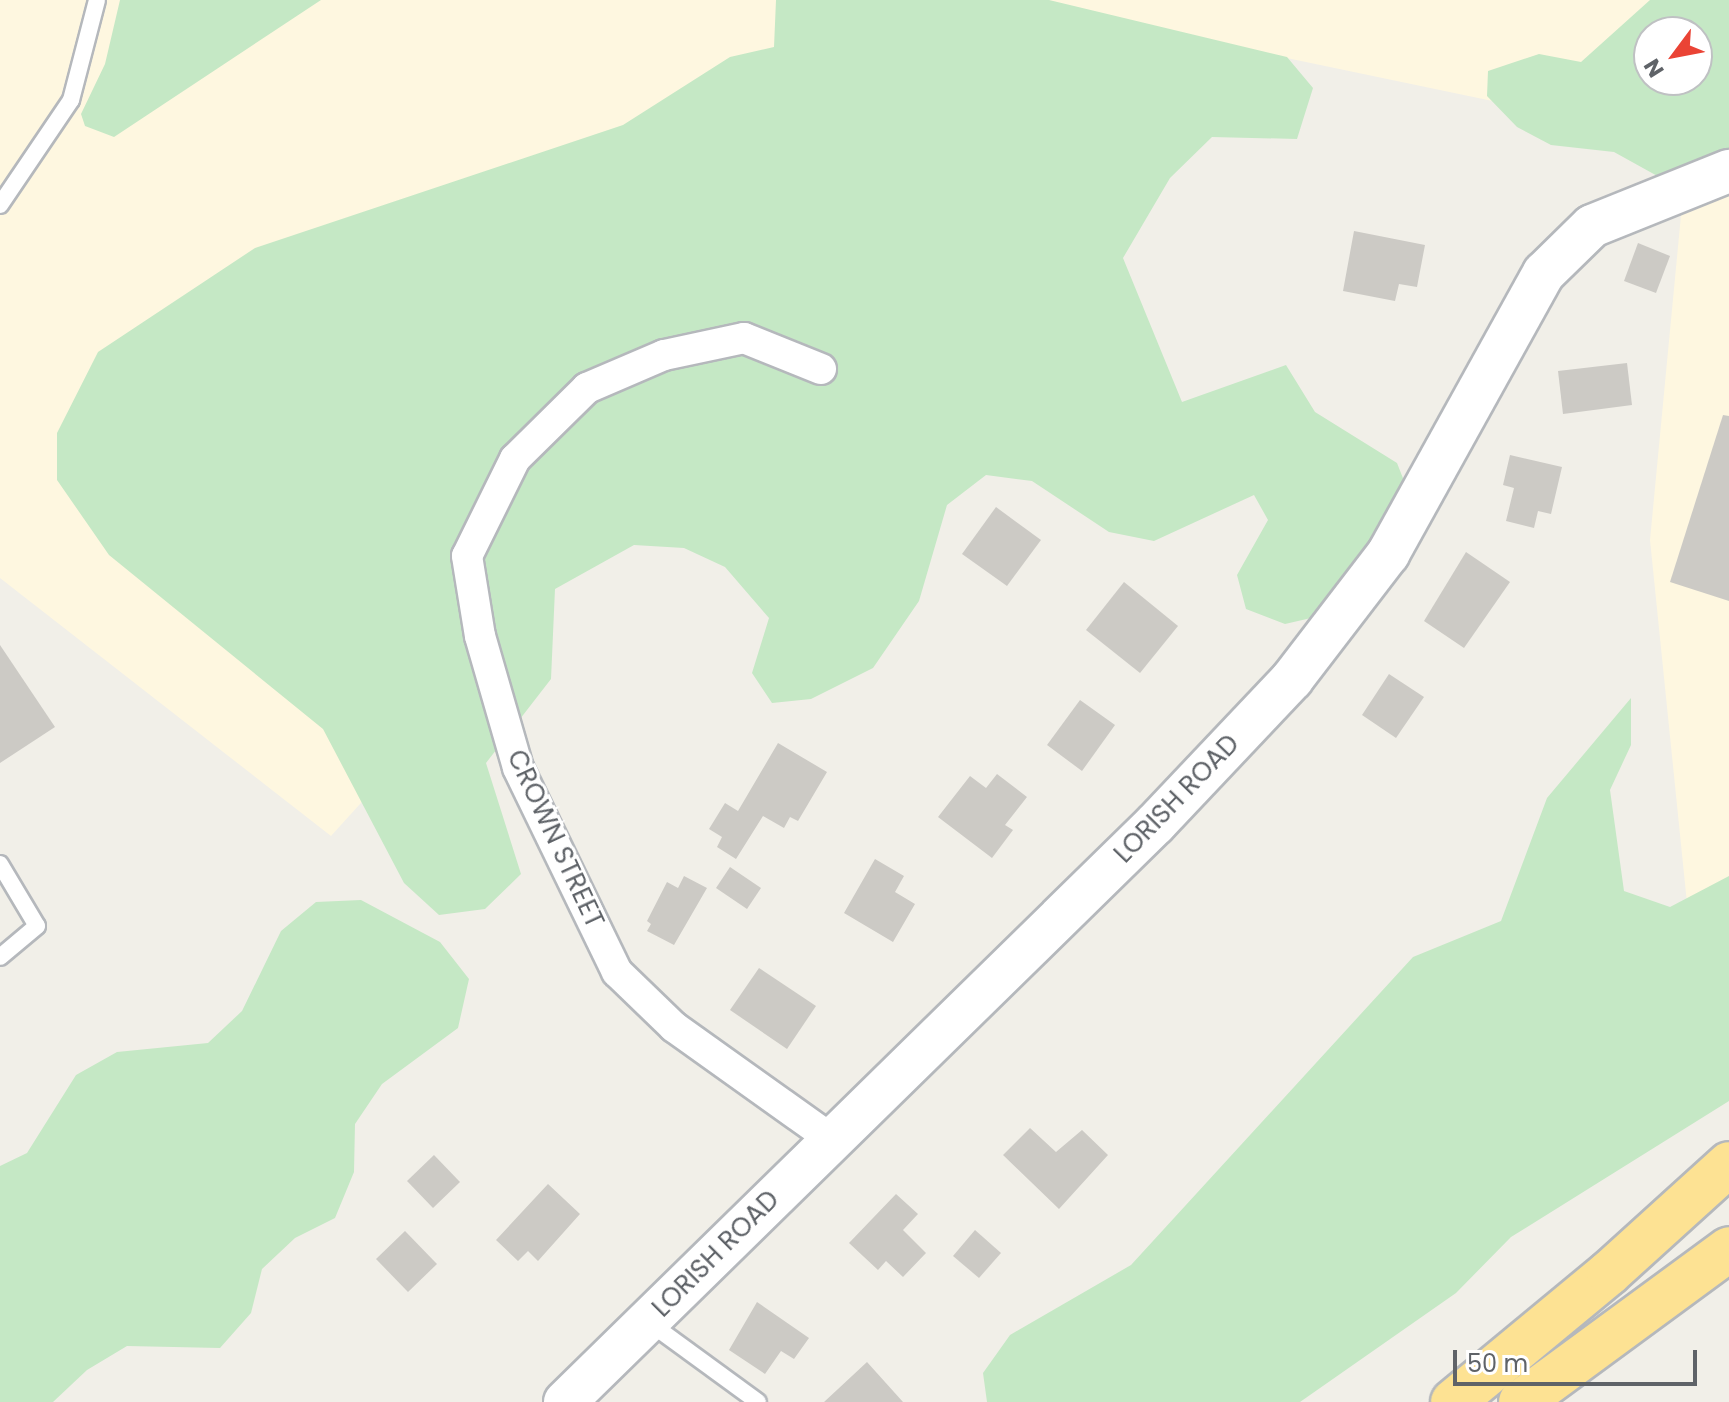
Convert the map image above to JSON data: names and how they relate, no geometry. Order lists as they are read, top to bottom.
{
  "streets": {
    "street": ["LORISH ROAD", "CROWN STREET"]
  },
  "crossings": [
    ["LORISH ROAD", "CROWN STREET"]
  ],
  "scale_bar": "50 m",
  "north": "bottom left"
}
